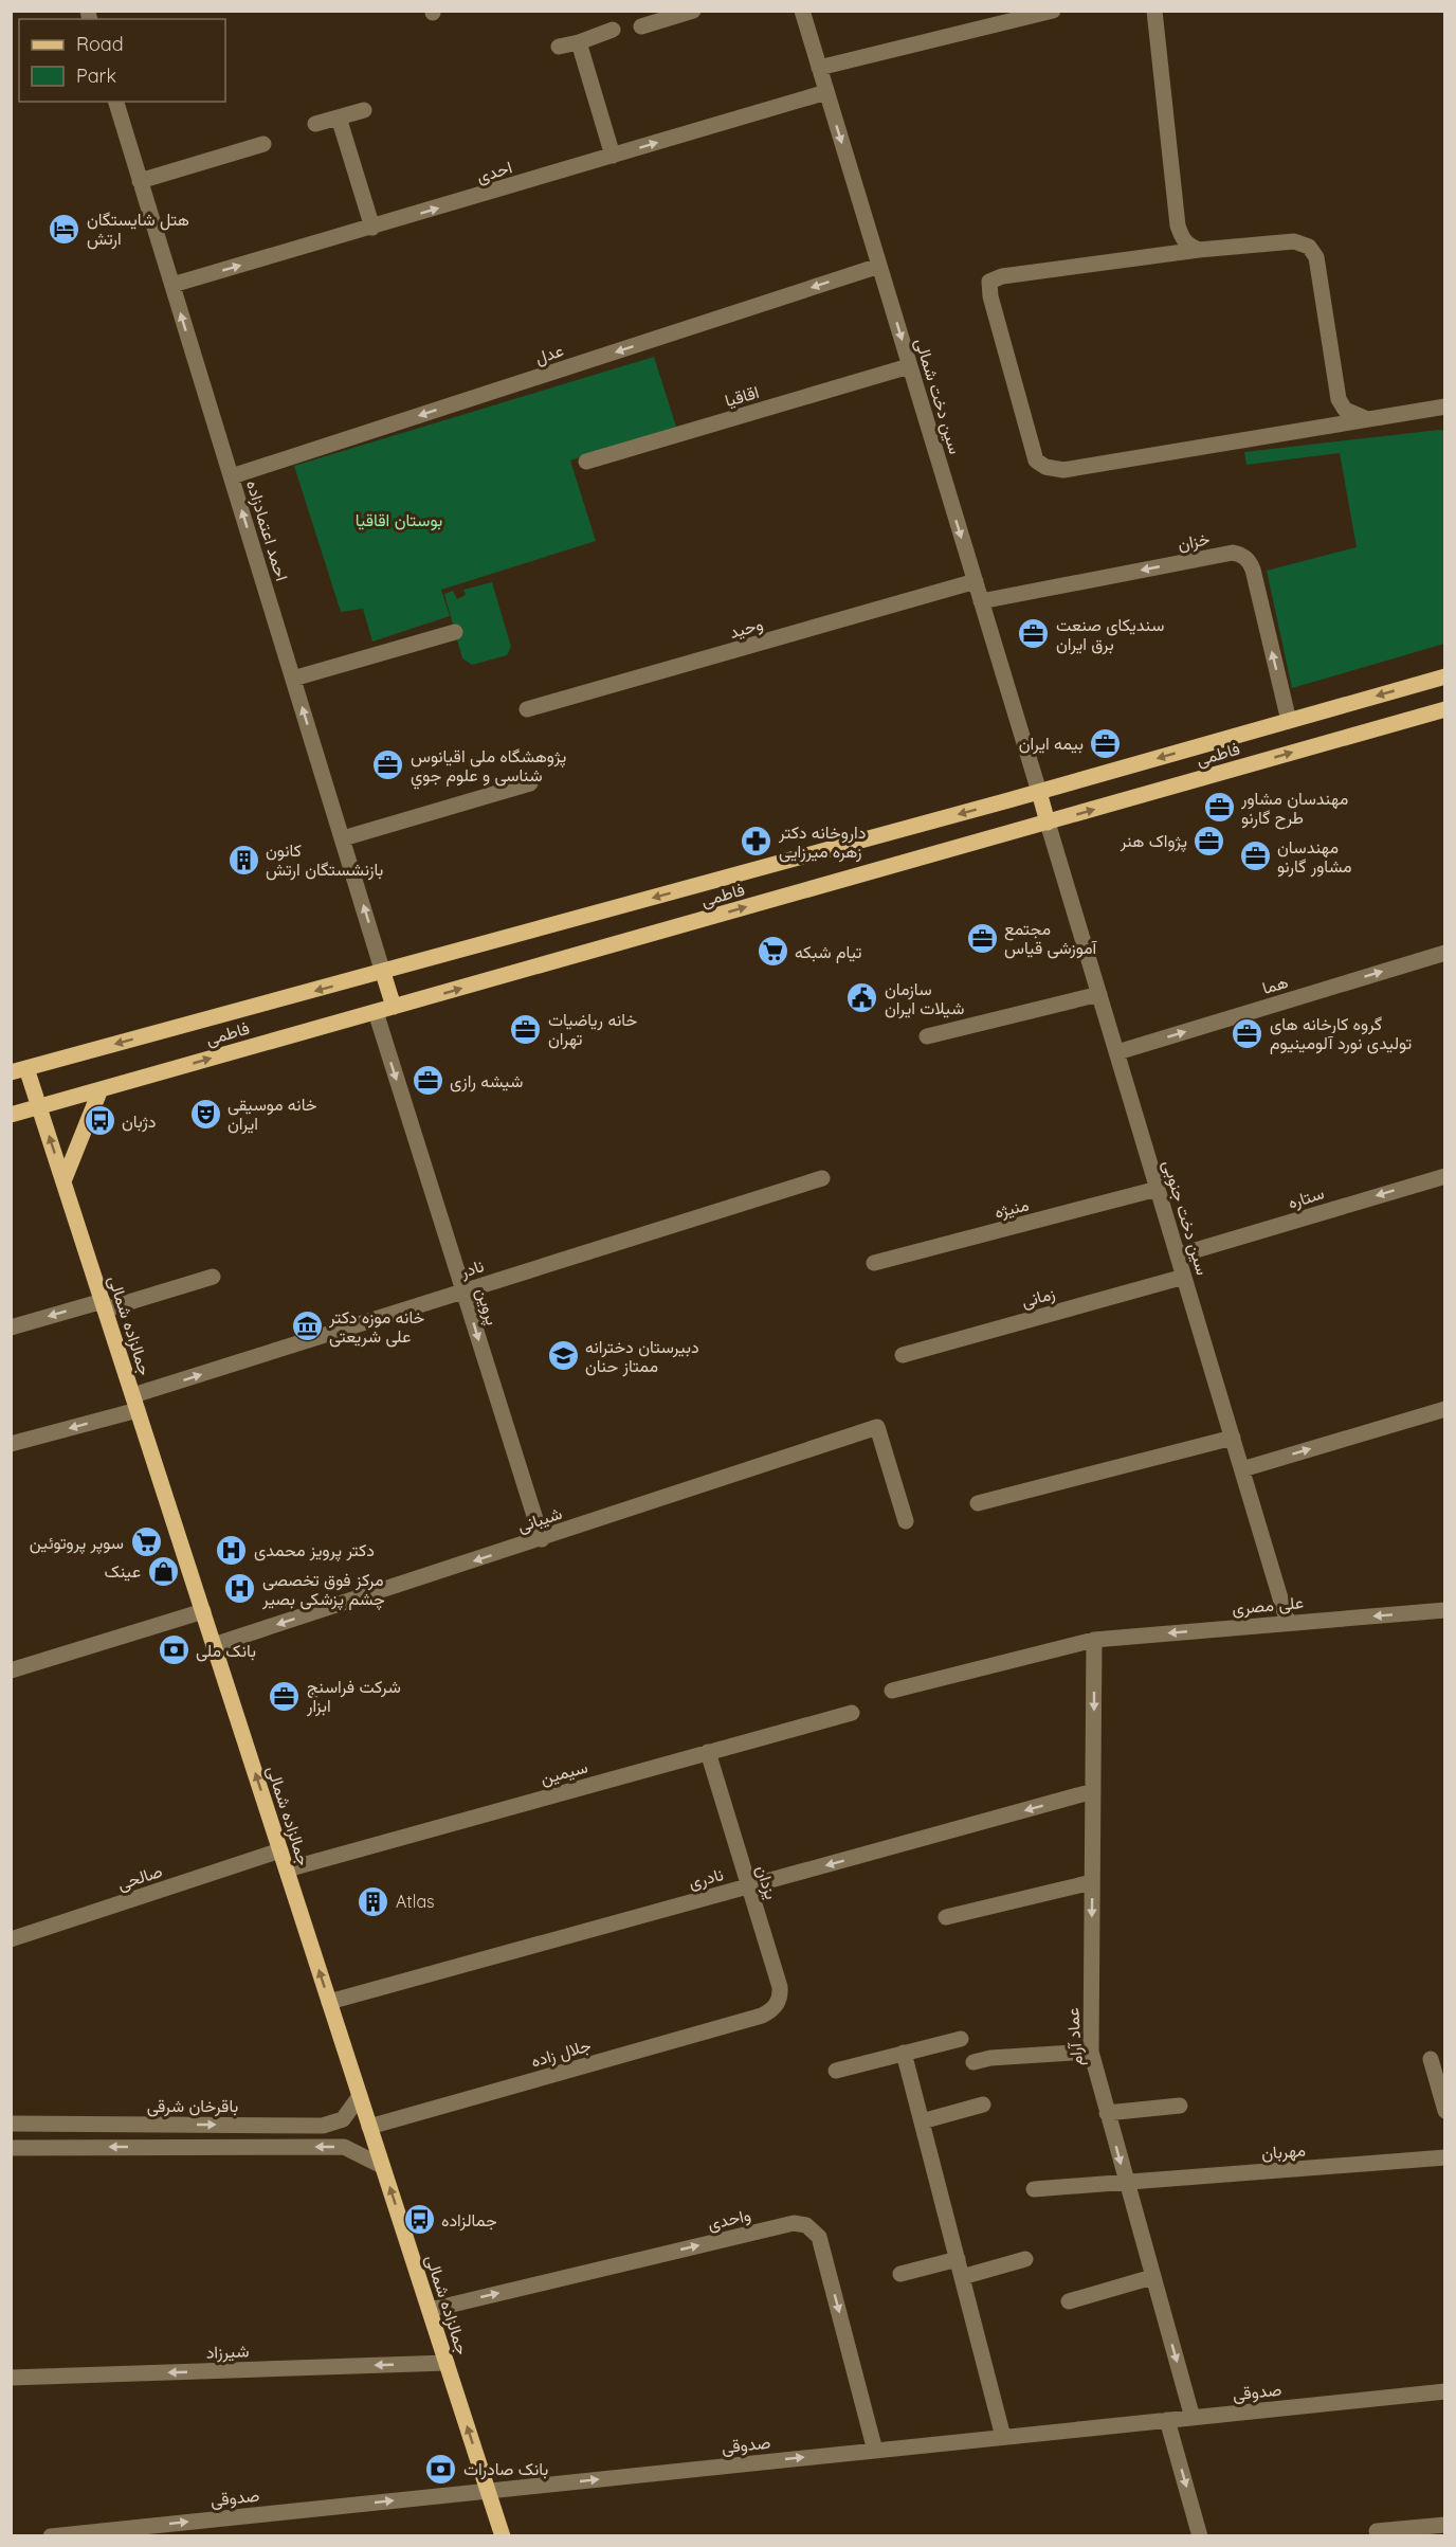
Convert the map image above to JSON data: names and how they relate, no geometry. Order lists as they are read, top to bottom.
{
  "streets": {
    "main road": ["فاطمی", "جمالزاده شمالی"],
    "street": [
      "احدی",
      "عدل",
      "اقاقیا",
      "سین دخت شمالی",
      "احمد اعتمادزاده",
      "خزان",
      "وحید",
      "هما",
      "ستاره",
      "منیژه",
      "سین دخت جنوبی",
      "نادر",
      "زمانی",
      "پروین",
      "شیبانی",
      "علی مصری",
      "سیمین",
      "صالحی",
      "نادری",
      "یزدان",
      "عماد آرام",
      "جلال زاده",
      "باقرخان شرقی",
      "مهربان",
      "واحدی",
      "شیرزاد",
      "صدوقی"
    ]
  },
  "crossings": [
    ["احدی", "سین دخت شمالی"],
    ["احدی", "احمد اعتمادزاده"],
    ["عدل", "سین دخت شمالی"],
    ["عدل", "احمد اعتمادزاده"],
    ["اقاقیا", "سین دخت شمالی"],
    ["سین دخت شمالی", "خزان"],
    ["سین دخت شمالی", "وحید"],
    ["سین دخت شمالی", "فاطمی"],
    ["احمد اعتمادزاده", "فاطمی"],
    ["خزان", "فاطمی"],
    ["فاطمی", "سین دخت جنوبی"],
    ["فاطمی", "پروین"],
    ["فاطمی", "جمالزاده شمالی"],
    ["هما", "سین دخت جنوبی"],
    ["ستاره", "سین دخت جنوبی"],
    ["منیژه", "سین دخت جنوبی"],
    ["سین دخت جنوبی", "زمانی"],
    ["سین دخت جنوبی", "علی مصری"],
    ["نادر", "پروین"],
    ["نادر", "جمالزاده شمالی"],
    ["پروین", "شیبانی"],
    ["جمالزاده شمالی", "شیبانی"],
    ["جمالزاده شمالی", "سیمین"],
    ["جمالزاده شمالی", "صالحی"],
    ["جمالزاده شمالی", "نادری"],
    ["جمالزاده شمالی", "جلال زاده"],
    ["جمالزاده شمالی", "باقرخان شرقی"],
    ["جمالزاده شمالی", "واحدی"],
    ["جمالزاده شمالی", "شیرزاد"],
    ["جمالزاده شمالی", "صدوقی"],
    ["علی مصری", "عماد آرام"],
    ["سیمین", "یزدان"],
    ["نادری", "یزدان"],
    ["نادری", "عماد آرام"],
    ["یزدان", "جلال زاده"],
    ["عماد آرام", "مهربان"],
    ["عماد آرام", "صدوقی"],
    ["واحدی", "صدوقی"]
  ],
  "one_way": [
    "عدل",
    "سین دخت شمالی",
    "احمد اعتمادزاده",
    "هما",
    "ستاره",
    "پروین",
    "جمالزاده شمالی",
    "شیبانی",
    "علی مصری",
    "عماد آرام",
    "شیرزاد",
    "صدوقی"
  ],
  "parks": ["بوستان اقاقیا"],
  "places": {
    "hotel": ["هتل شایستگان ارتش"],
    "office": [
      "سندیکای صنعت برق ایران",
      "بیمه ایران",
      "پژوهشگاه ملی اقیانوس شناسی و علوم جوي",
      "مهندسان مشاور طرح گارنو",
      "پژواک هنر",
      "مهندسان مشاور گارنو",
      "مجتمع آموزشی قیاس",
      "خانه ریاضیات تهران",
      "گروه کارخانه های تولیدی نورد آلومینیوم",
      "شیشه رازی",
      "شرکت فراسنج ابزار"
    ],
    "pharmacy": ["داروخانه دکتر زهره میرزایی"],
    "building": ["کانون بازنشستگان ارتش", "Atlas"],
    "supermarket": ["تیام شبکه", "سوپر پروتوئین"],
    "public building": ["سازمان شیلات ایران"],
    "theatre": ["خانه موسیقی ایران"],
    "bus stop": ["دژبان", "جمالزاده"],
    "museum": ["خانه موزه دکتر علی شریعتی"],
    "school or university": ["دبیرستان دخترانه ممتاز حنان"],
    "hospital": ["دکتر پرویز محمدی", "مرکز فوق تخصصی چشم پزشکی بصیر"],
    "shop": ["عینک"],
    "bank": ["بانک ملی", "بانک صادرات"]
  },
  "legend": ["Road", "Park"]
}
